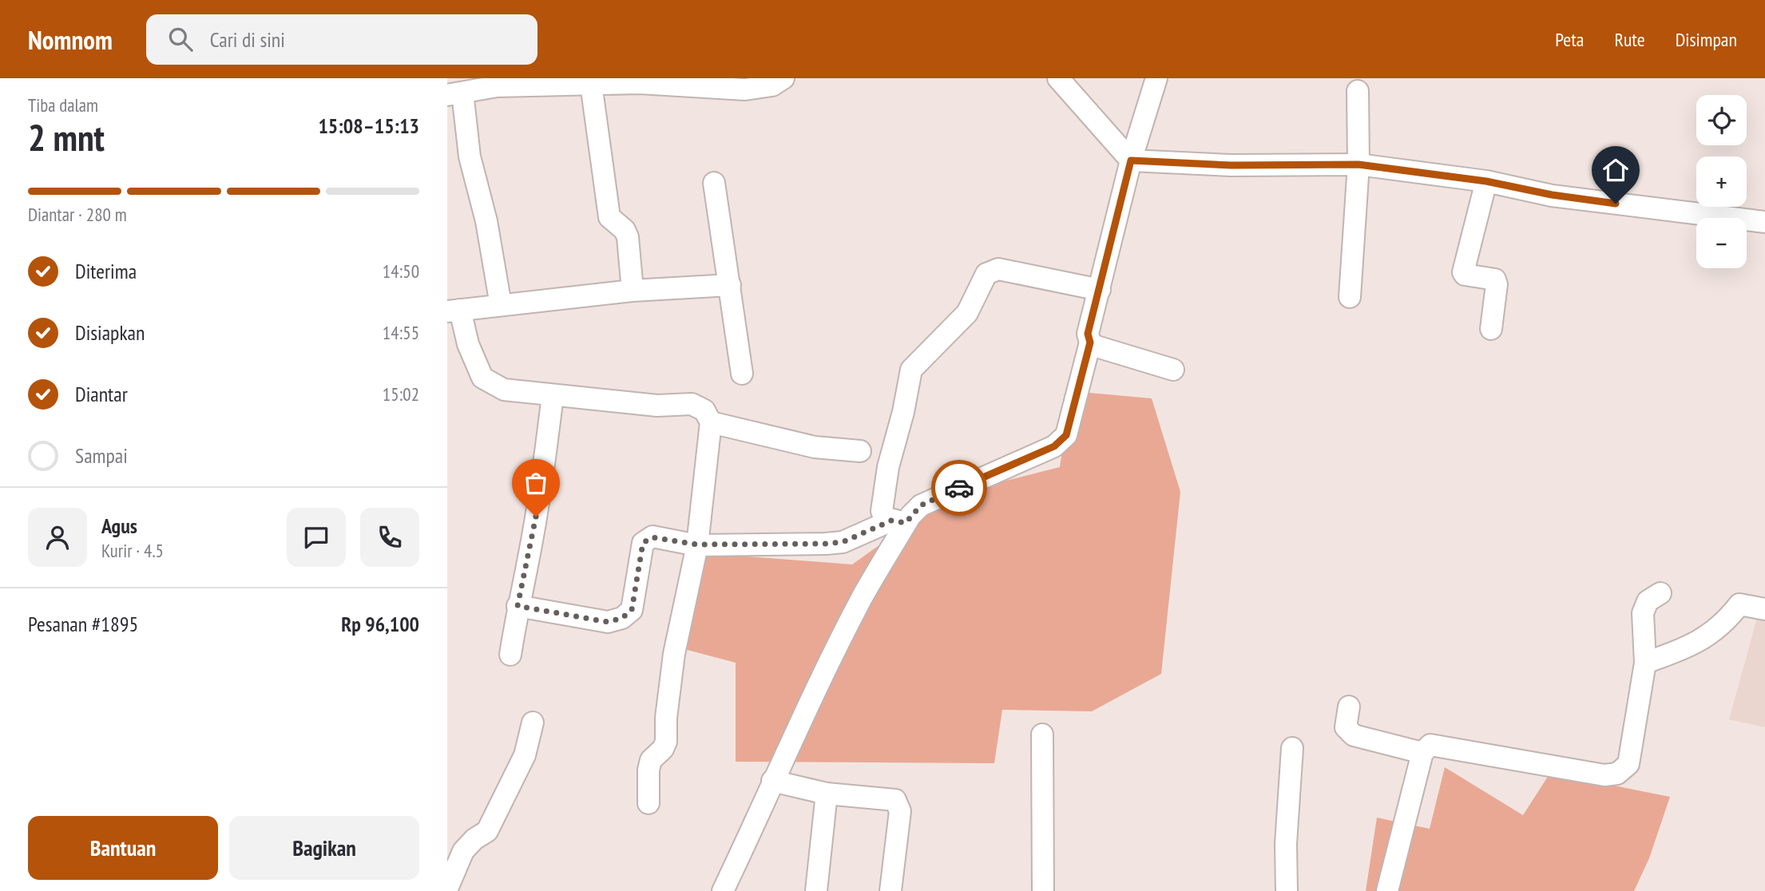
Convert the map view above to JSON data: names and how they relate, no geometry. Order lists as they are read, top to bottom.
{
  "page": {
    "header": "Nomnom",
    "search": "Cari di sini",
    "nav": ["Peta", "Rute", "Disimpan"],
    "heading": ["2 mnt", "Tiba dalam", "15:08–15:13"],
    "panel": [
      "Agus",
      "Kurir · 4.5",
      "Pesanan #1895",
      "Rp 96,100"
    ],
    "map_buttons": ["+", "−"],
    "bar": "Diantar · 280 m",
    "list": [
      ["Diterima", "14:50"],
      ["Disiapkan", "14:55"],
      ["Diantar", "15:02"],
      "Sampai"
    ],
    "buttons": ["Bantuan", "Bagikan"]
  }
}
